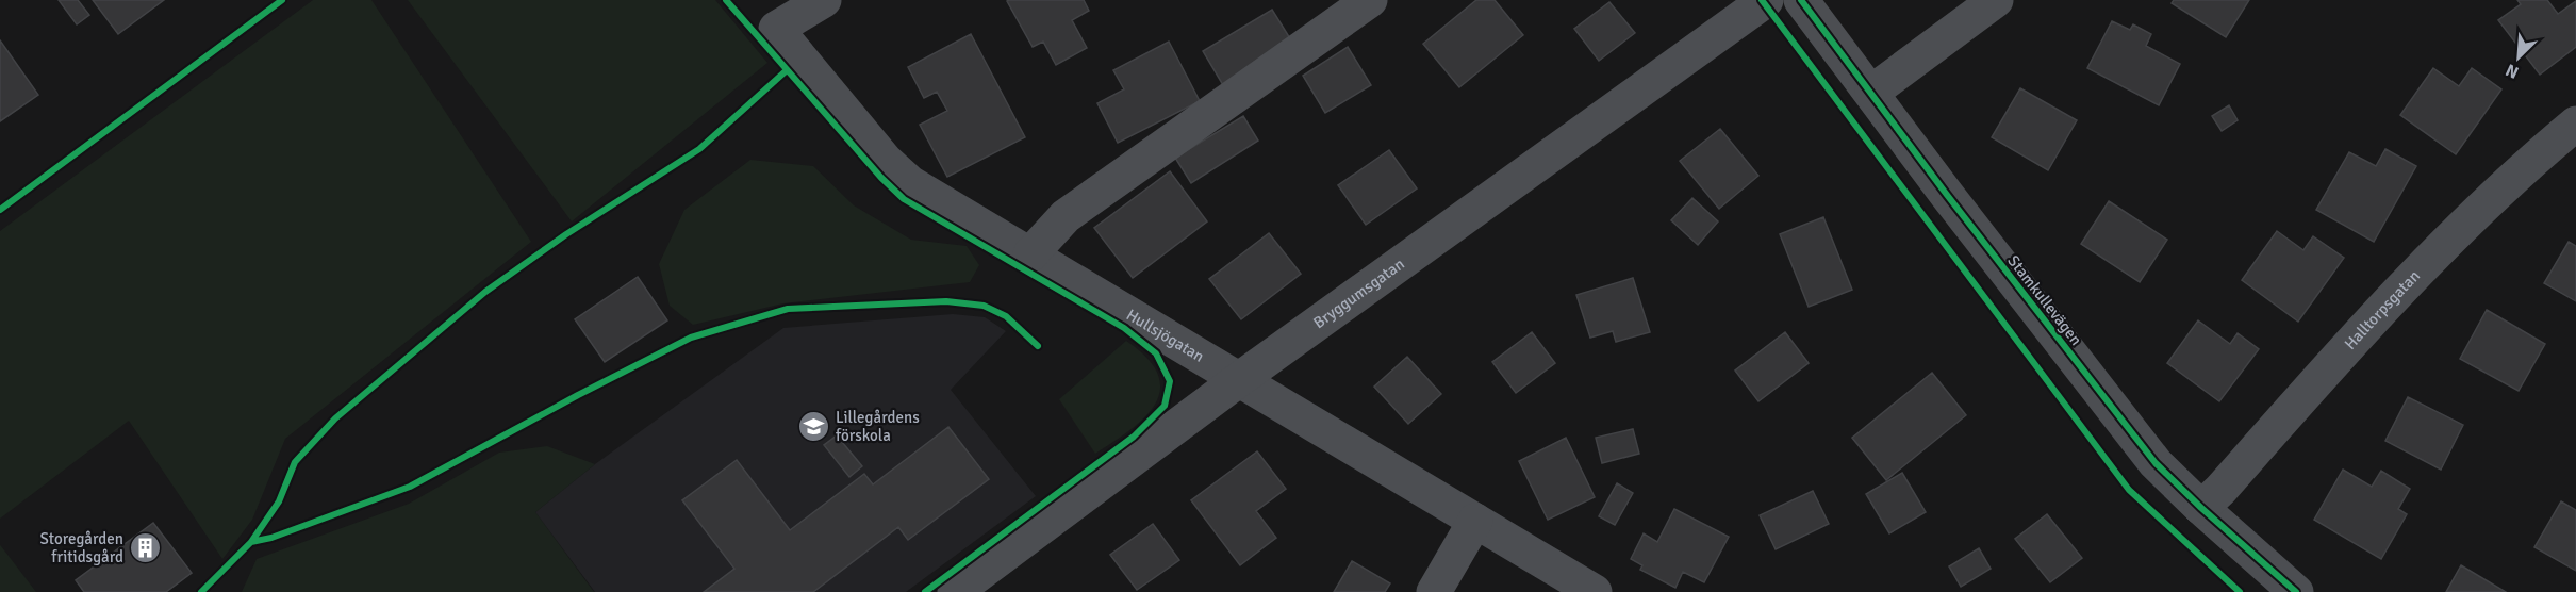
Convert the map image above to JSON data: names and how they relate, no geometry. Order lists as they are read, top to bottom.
{
  "streets": {
    "street": [
      "Bryggumsgatan",
      "Stamkullevägen",
      "Halltorpsgatan",
      "Hullsjögatan"
    ]
  },
  "crossings": [
    ["Bryggumsgatan", "Hullsjögatan"],
    ["Stamkullevägen", "Halltorpsgatan"]
  ],
  "places": {
    "school or university": ["Lillegårdens förskola"],
    "building": ["Storegården fritidsgård"]
  },
  "north": "bottom left"
}
